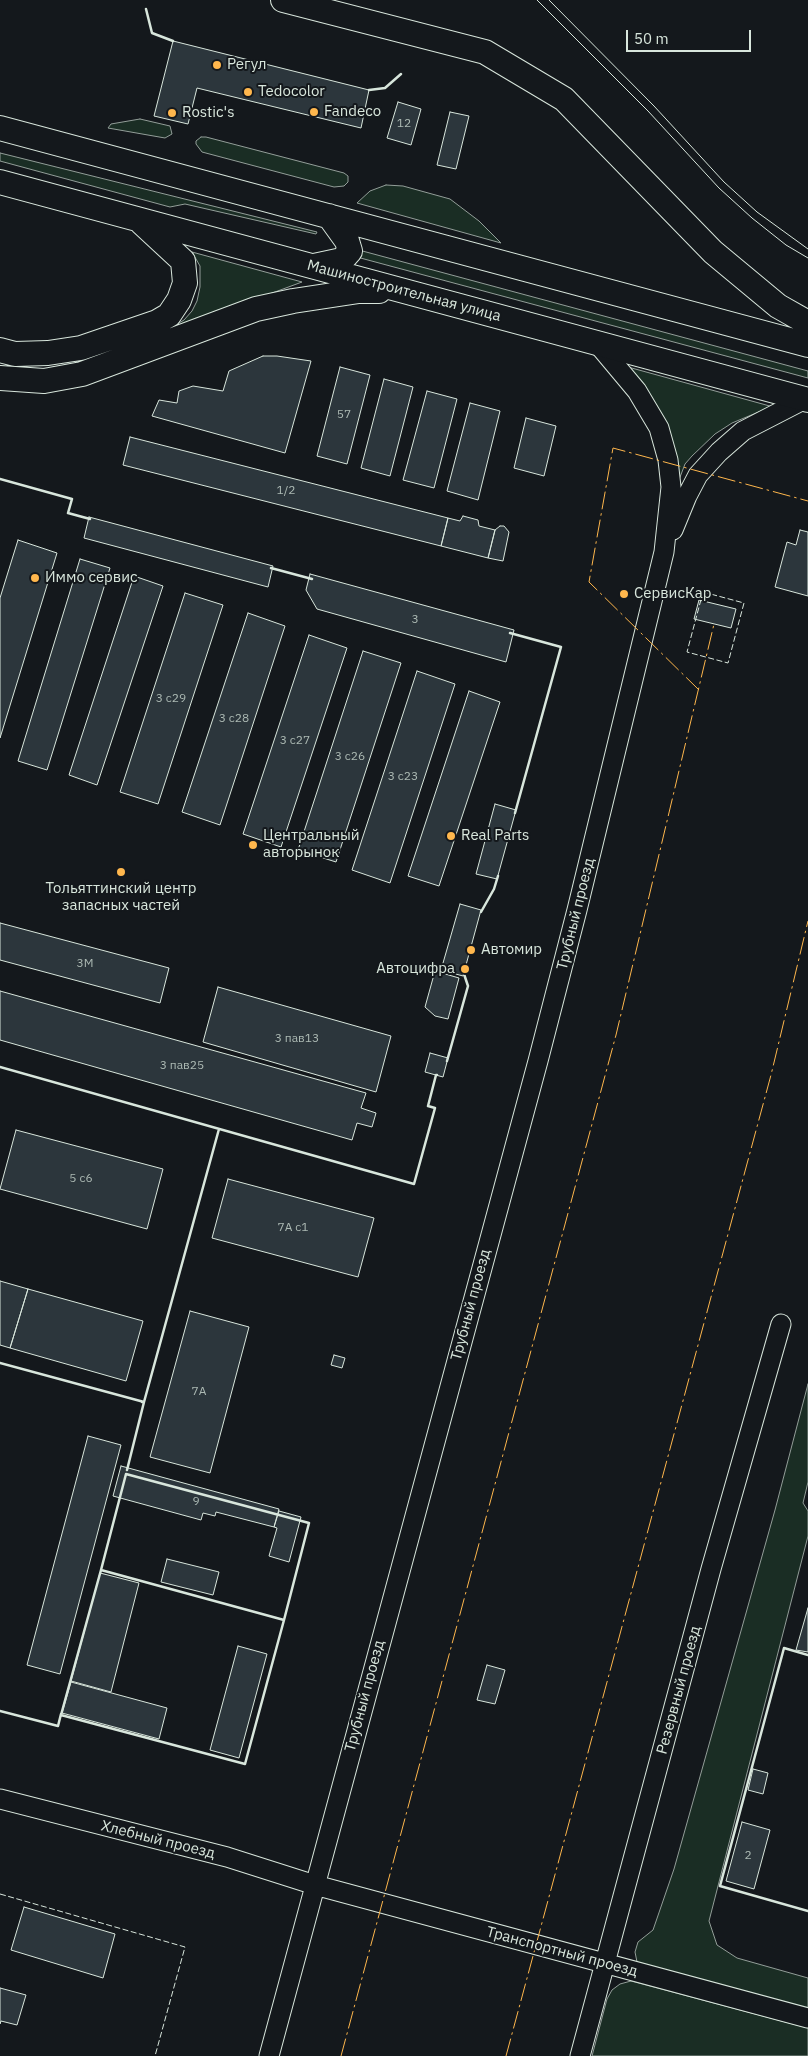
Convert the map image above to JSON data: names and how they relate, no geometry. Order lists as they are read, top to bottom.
{
  "streets": {
    "main road": ["Машиностроительная улица"],
    "street": [
      "Трубный проезд",
      "Резервный проезд",
      "Хлебный проезд",
      "Транспортный проезд"
    ]
  },
  "crossings": [
    ["Трубный проезд", "Хлебный проезд"],
    ["Трубный проезд", "Транспортный проезд"],
    ["Резервный проезд", "Транспортный проезд"],
    ["Хлебный проезд", "Транспортный проезд"]
  ],
  "places": [
    "Регул",
    "Tedocolor",
    "Fandeco",
    "Rostic's",
    "Иммо сервис",
    "СервисКар",
    "Real Parts",
    "Центральный авторынок",
    "Тольяттинский центр запасных частей",
    "Автомир",
    "Автоцифра"
  ],
  "house_numbers": [
    "12",
    "57",
    "1/2",
    "3",
    "3 с29",
    "3 с28",
    "3 с27",
    "3 с26",
    "3 с23",
    "3М",
    "3 пав13",
    "3 пав25",
    "5 с6",
    "7А с1",
    "7А",
    "9",
    "2"
  ],
  "scale_bar": "50 m"
}
